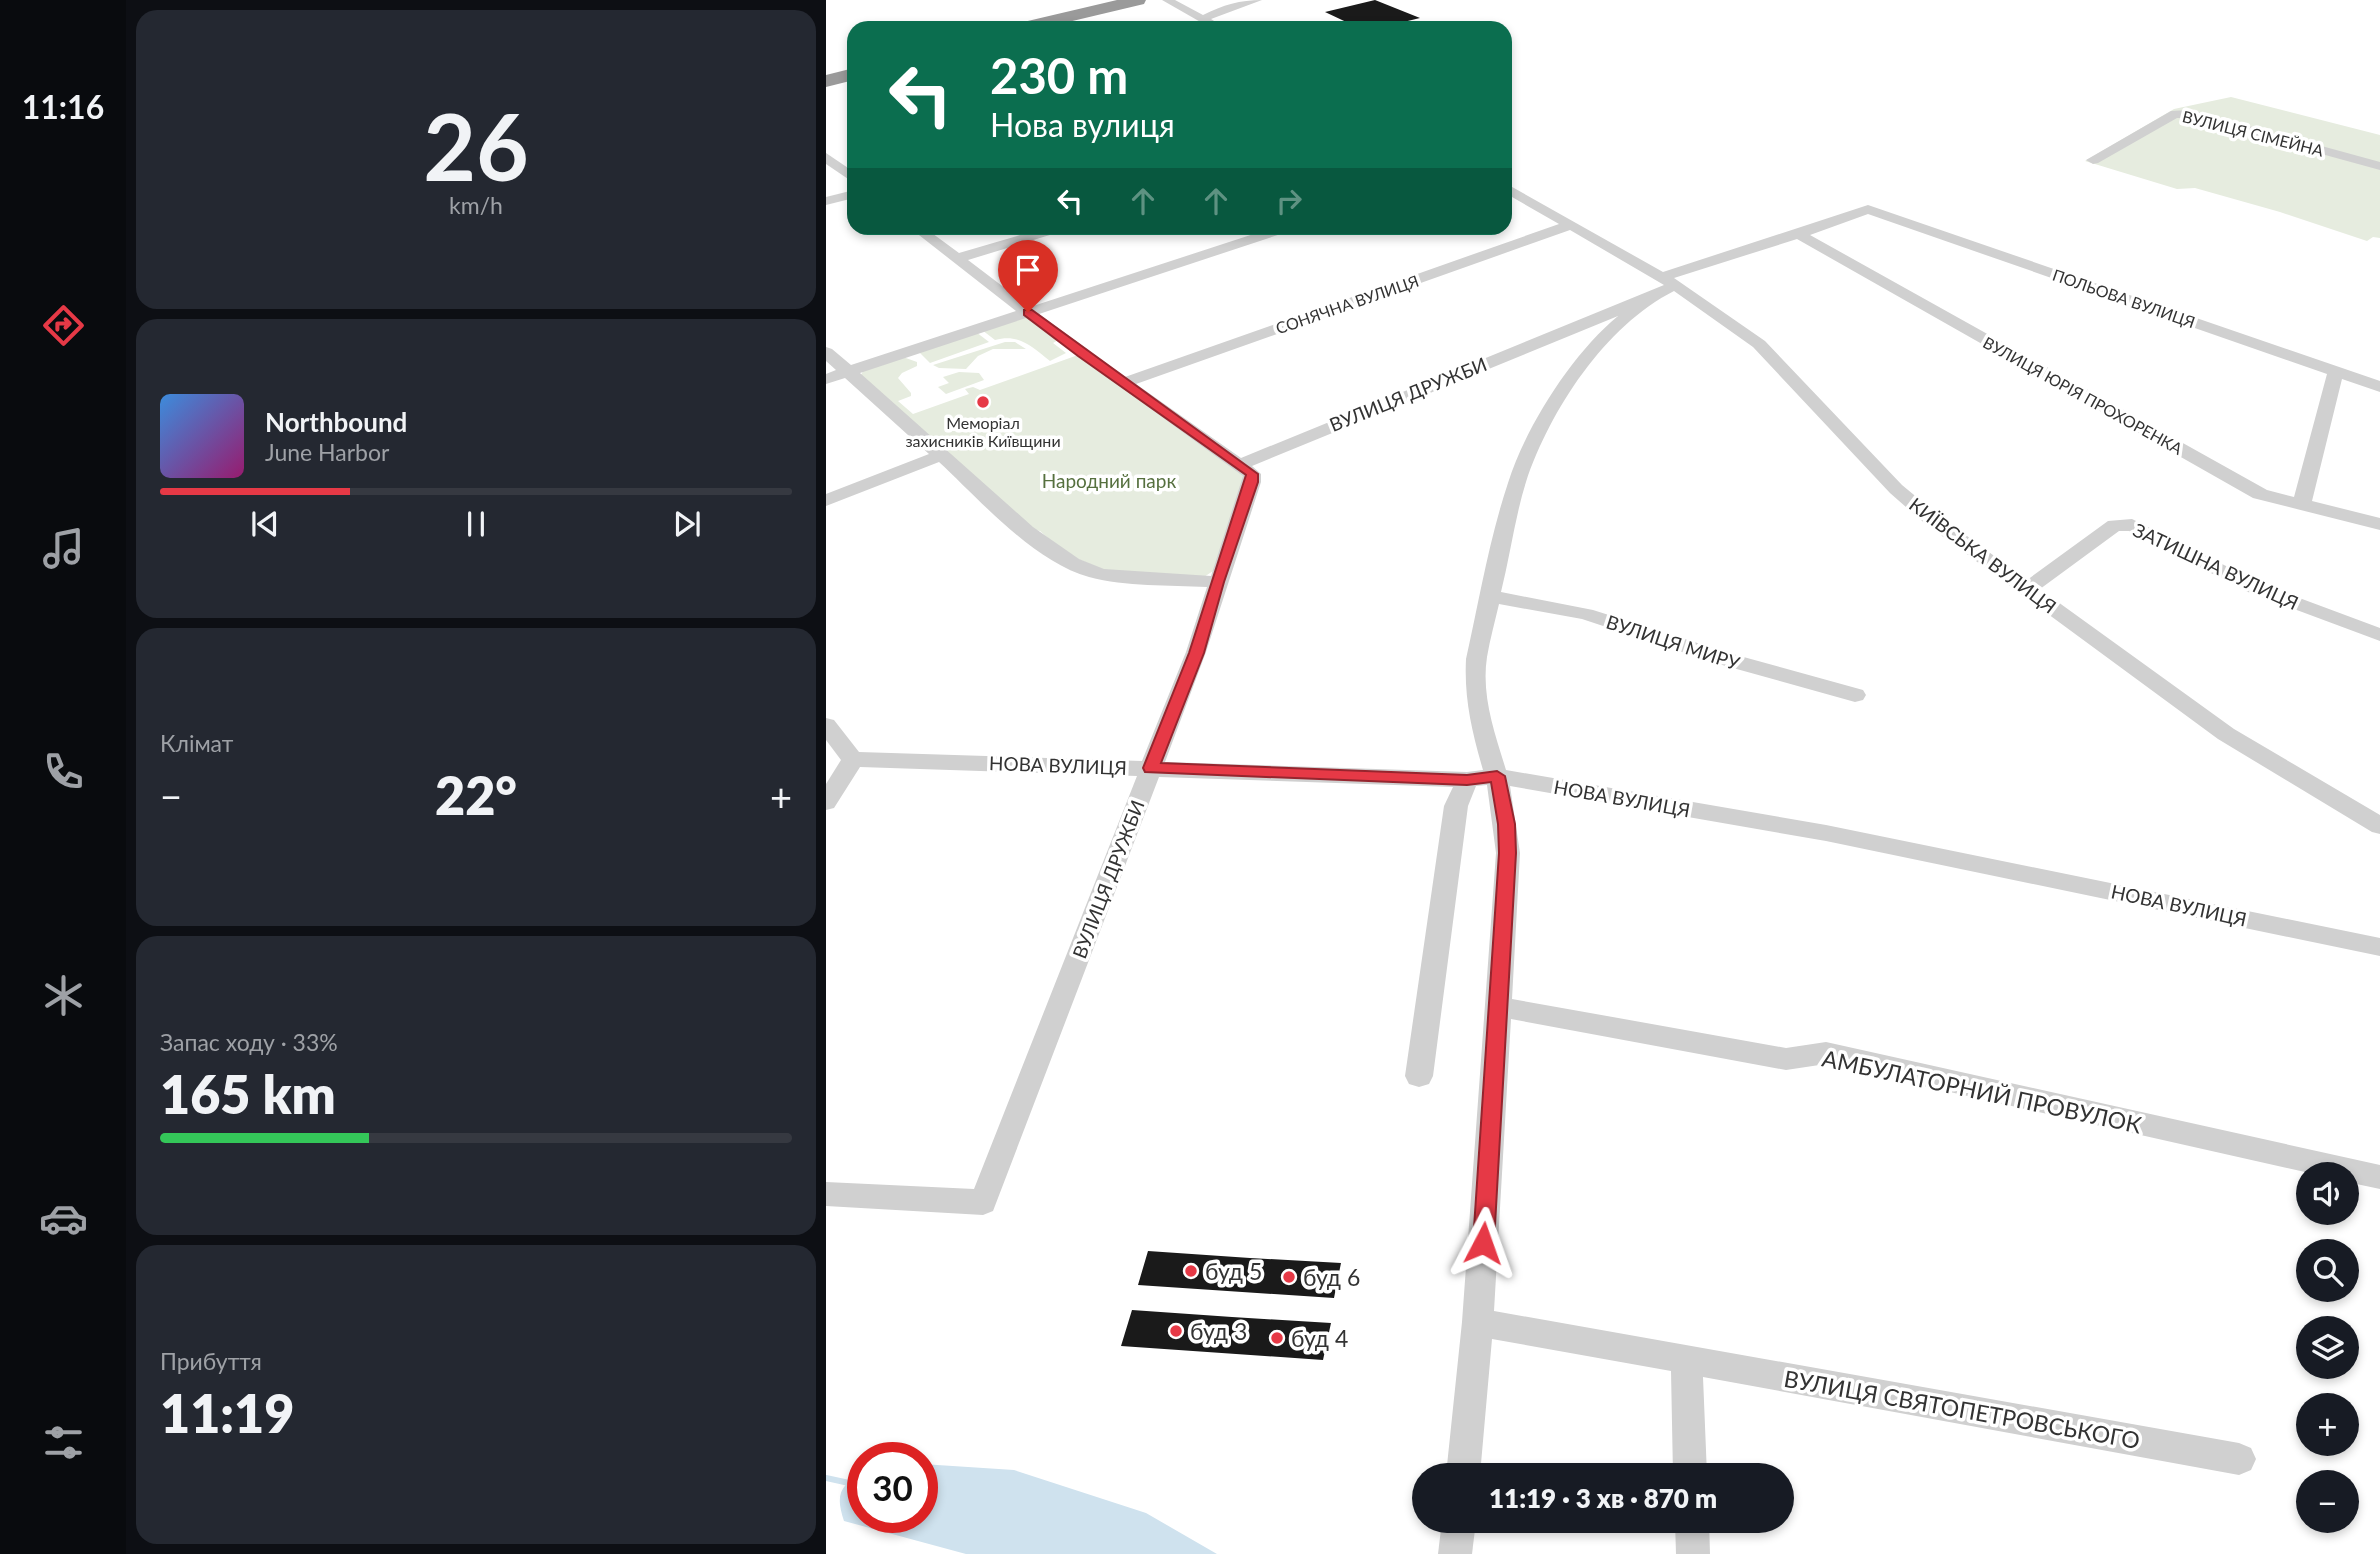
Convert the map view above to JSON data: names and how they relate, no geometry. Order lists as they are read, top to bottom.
{
  "streets": {
    "street": [
      "ВУЛИЦЯ СІМЕЙНА",
      "ПОЛЬОВА ВУЛИЦЯ",
      "СОНЯЧНА ВУЛИЦЯ",
      "ВУЛИЦЯ ДРУЖБИ",
      "ВУЛИЦЯ ЮРІЯ ПРОХОРЕНКА",
      "КИЇВСЬКА ВУЛИЦЯ",
      "ЗАТИШНА ВУЛИЦЯ",
      "ВУЛИЦЯ МИРУ",
      "НОВА ВУЛИЦЯ",
      "АМБУЛАТОРНИЙ ПРОВУЛОК",
      "ВУЛИЦЯ СВЯТОПЕТРОВСЬКОГО"
    ]
  },
  "crossings": [
    ["СОНЯЧНА ВУЛИЦЯ", "КИЇВСЬКА ВУЛИЦЯ"],
    ["ВУЛИЦЯ ДРУЖБИ", "НОВА ВУЛИЦЯ"],
    ["КИЇВСЬКА ВУЛИЦЯ", "ЗАТИШНА ВУЛИЦЯ"]
  ],
  "parks": ["Народний парк"],
  "places": [
    "Меморіал захисників Київщини",
    "буд 5",
    "буд 6",
    "буд 3",
    "буд 4"
  ],
  "page": {
    "tabs": "11:16",
    "tile": [
      ["26", "km/h"],
      "Клімат",
      ["Запас ходу · 33%", "165 km"],
      ["Прибуття", "11:19"]
    ],
    "turn": ["230 m", "Нова вулиця"],
    "song": ["Northbound", "June Harbor"],
    "heat": ["−", "22°", "+"],
    "map_buttons": ["+", "−"],
    "limit": "30",
    "trip": "11:19 · 3 хв · 870 m"
  }
}
